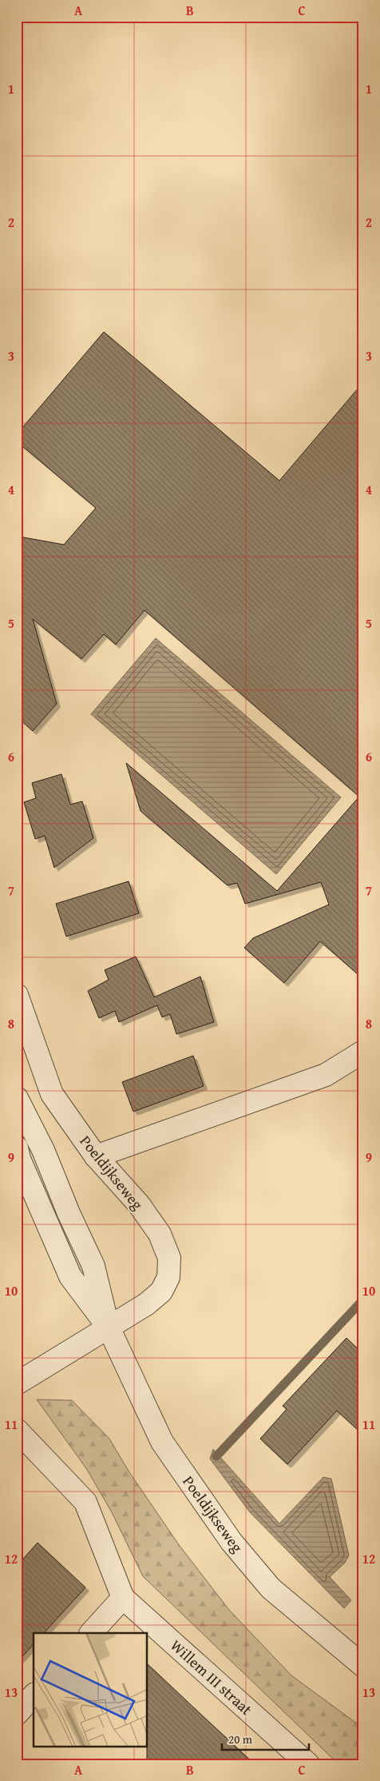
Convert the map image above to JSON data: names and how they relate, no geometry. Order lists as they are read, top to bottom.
{
  "streets": {
    "street": ["Poeldijkseweg", "Willem III straat"]
  },
  "scale_bar": "20 m",
  "grid": {
    "columns": ["A", "B", "C"],
    "rows": [
      "1",
      "2",
      "3",
      "4",
      "5",
      "6",
      "7",
      "8",
      "9",
      "10",
      "11",
      "12",
      "13"
    ]
  }
}
